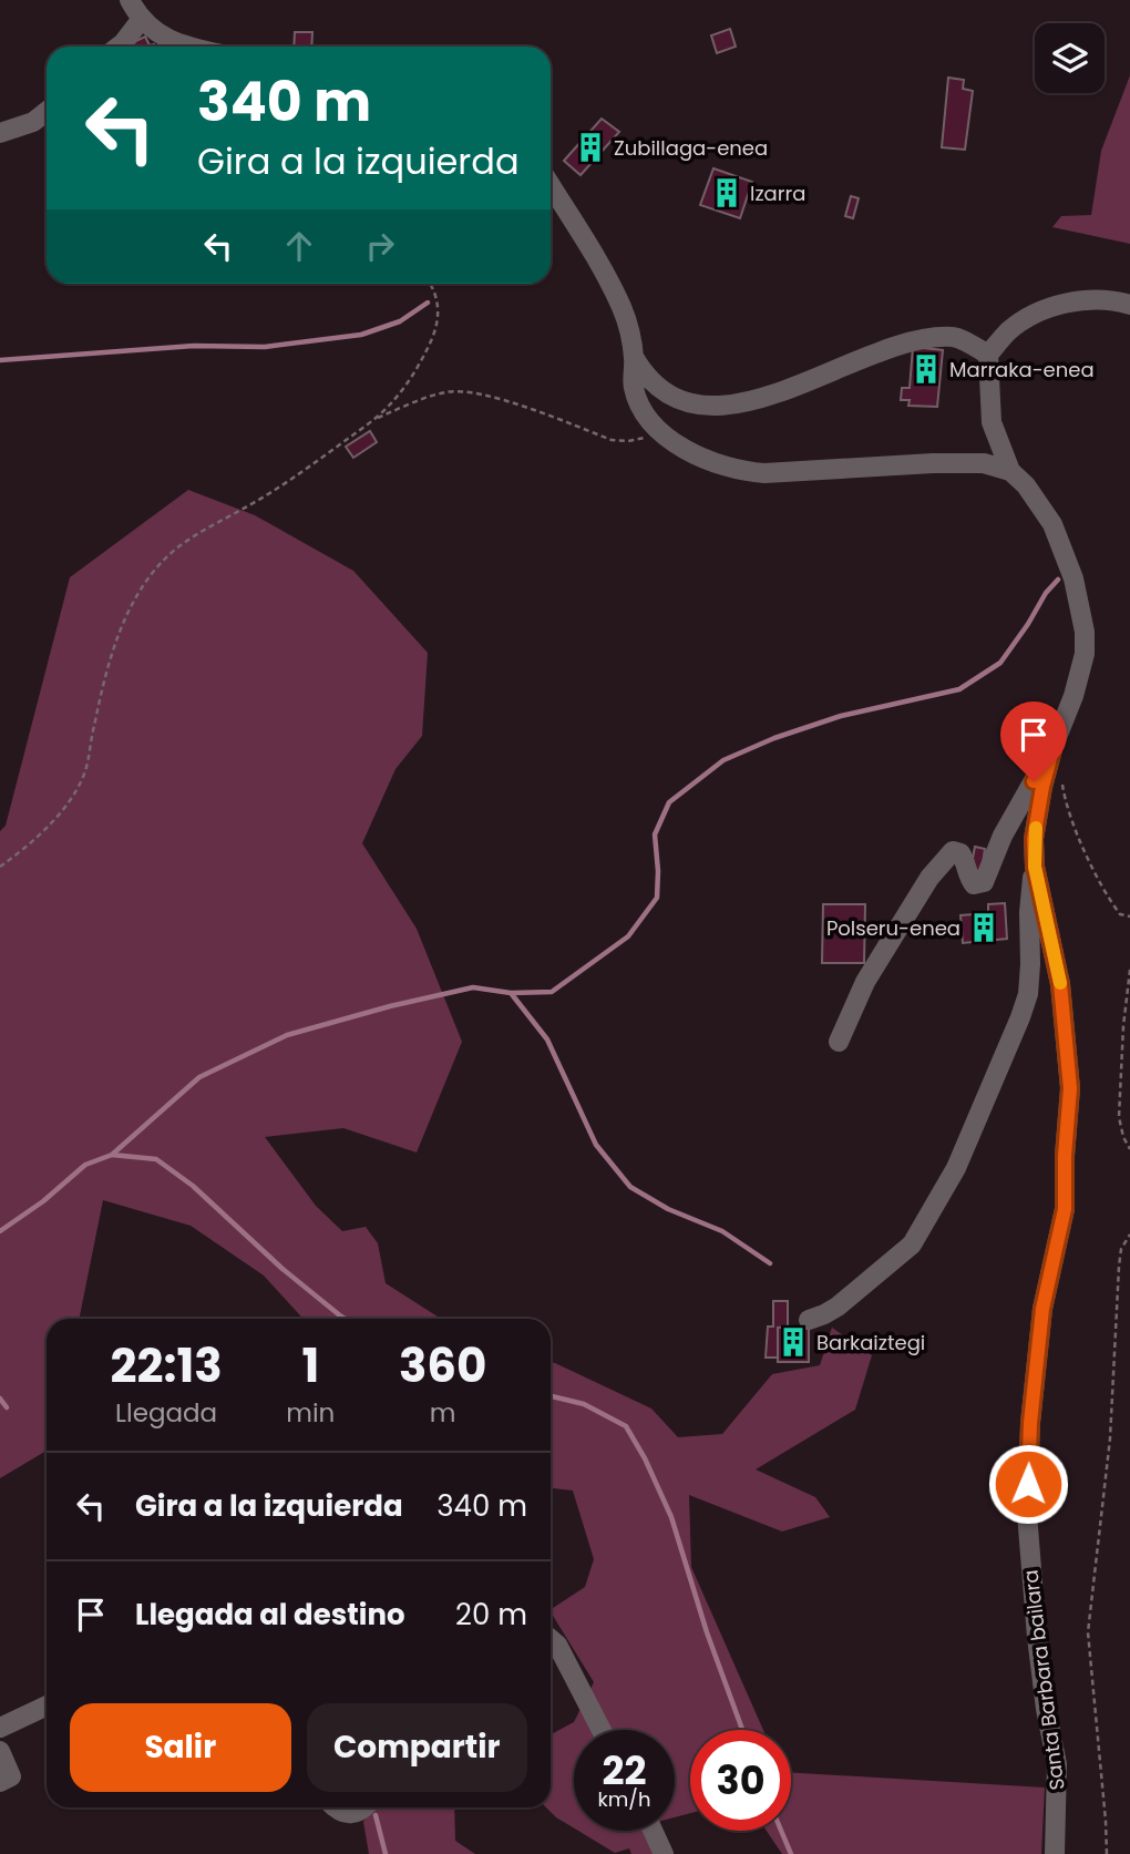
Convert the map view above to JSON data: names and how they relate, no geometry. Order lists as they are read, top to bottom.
{
  "streets": {
    "street": ["Santa Barbara bailara"]
  },
  "places": {
    "building": [
      "Zubillaga-enea",
      "Izarra",
      "Marraka-enea",
      "Polseru-enea",
      "Barkaiztegi"
    ]
  },
  "page": {
    "turn": ["340 m", "Gira a la izquierda"],
    "eta": [
      "22:13",
      "Llegada",
      "1",
      "min",
      "360",
      "m"
    ],
    "list": [
      {
        "name": "Gira a la izquierda",
        "value": "340 m"
      },
      {
        "name": "Llegada al destino",
        "value": "20 m"
      }
    ],
    "buttons": ["Salir", "Compartir"],
    "speed": "22 km/h",
    "limit": "30"
  }
}
